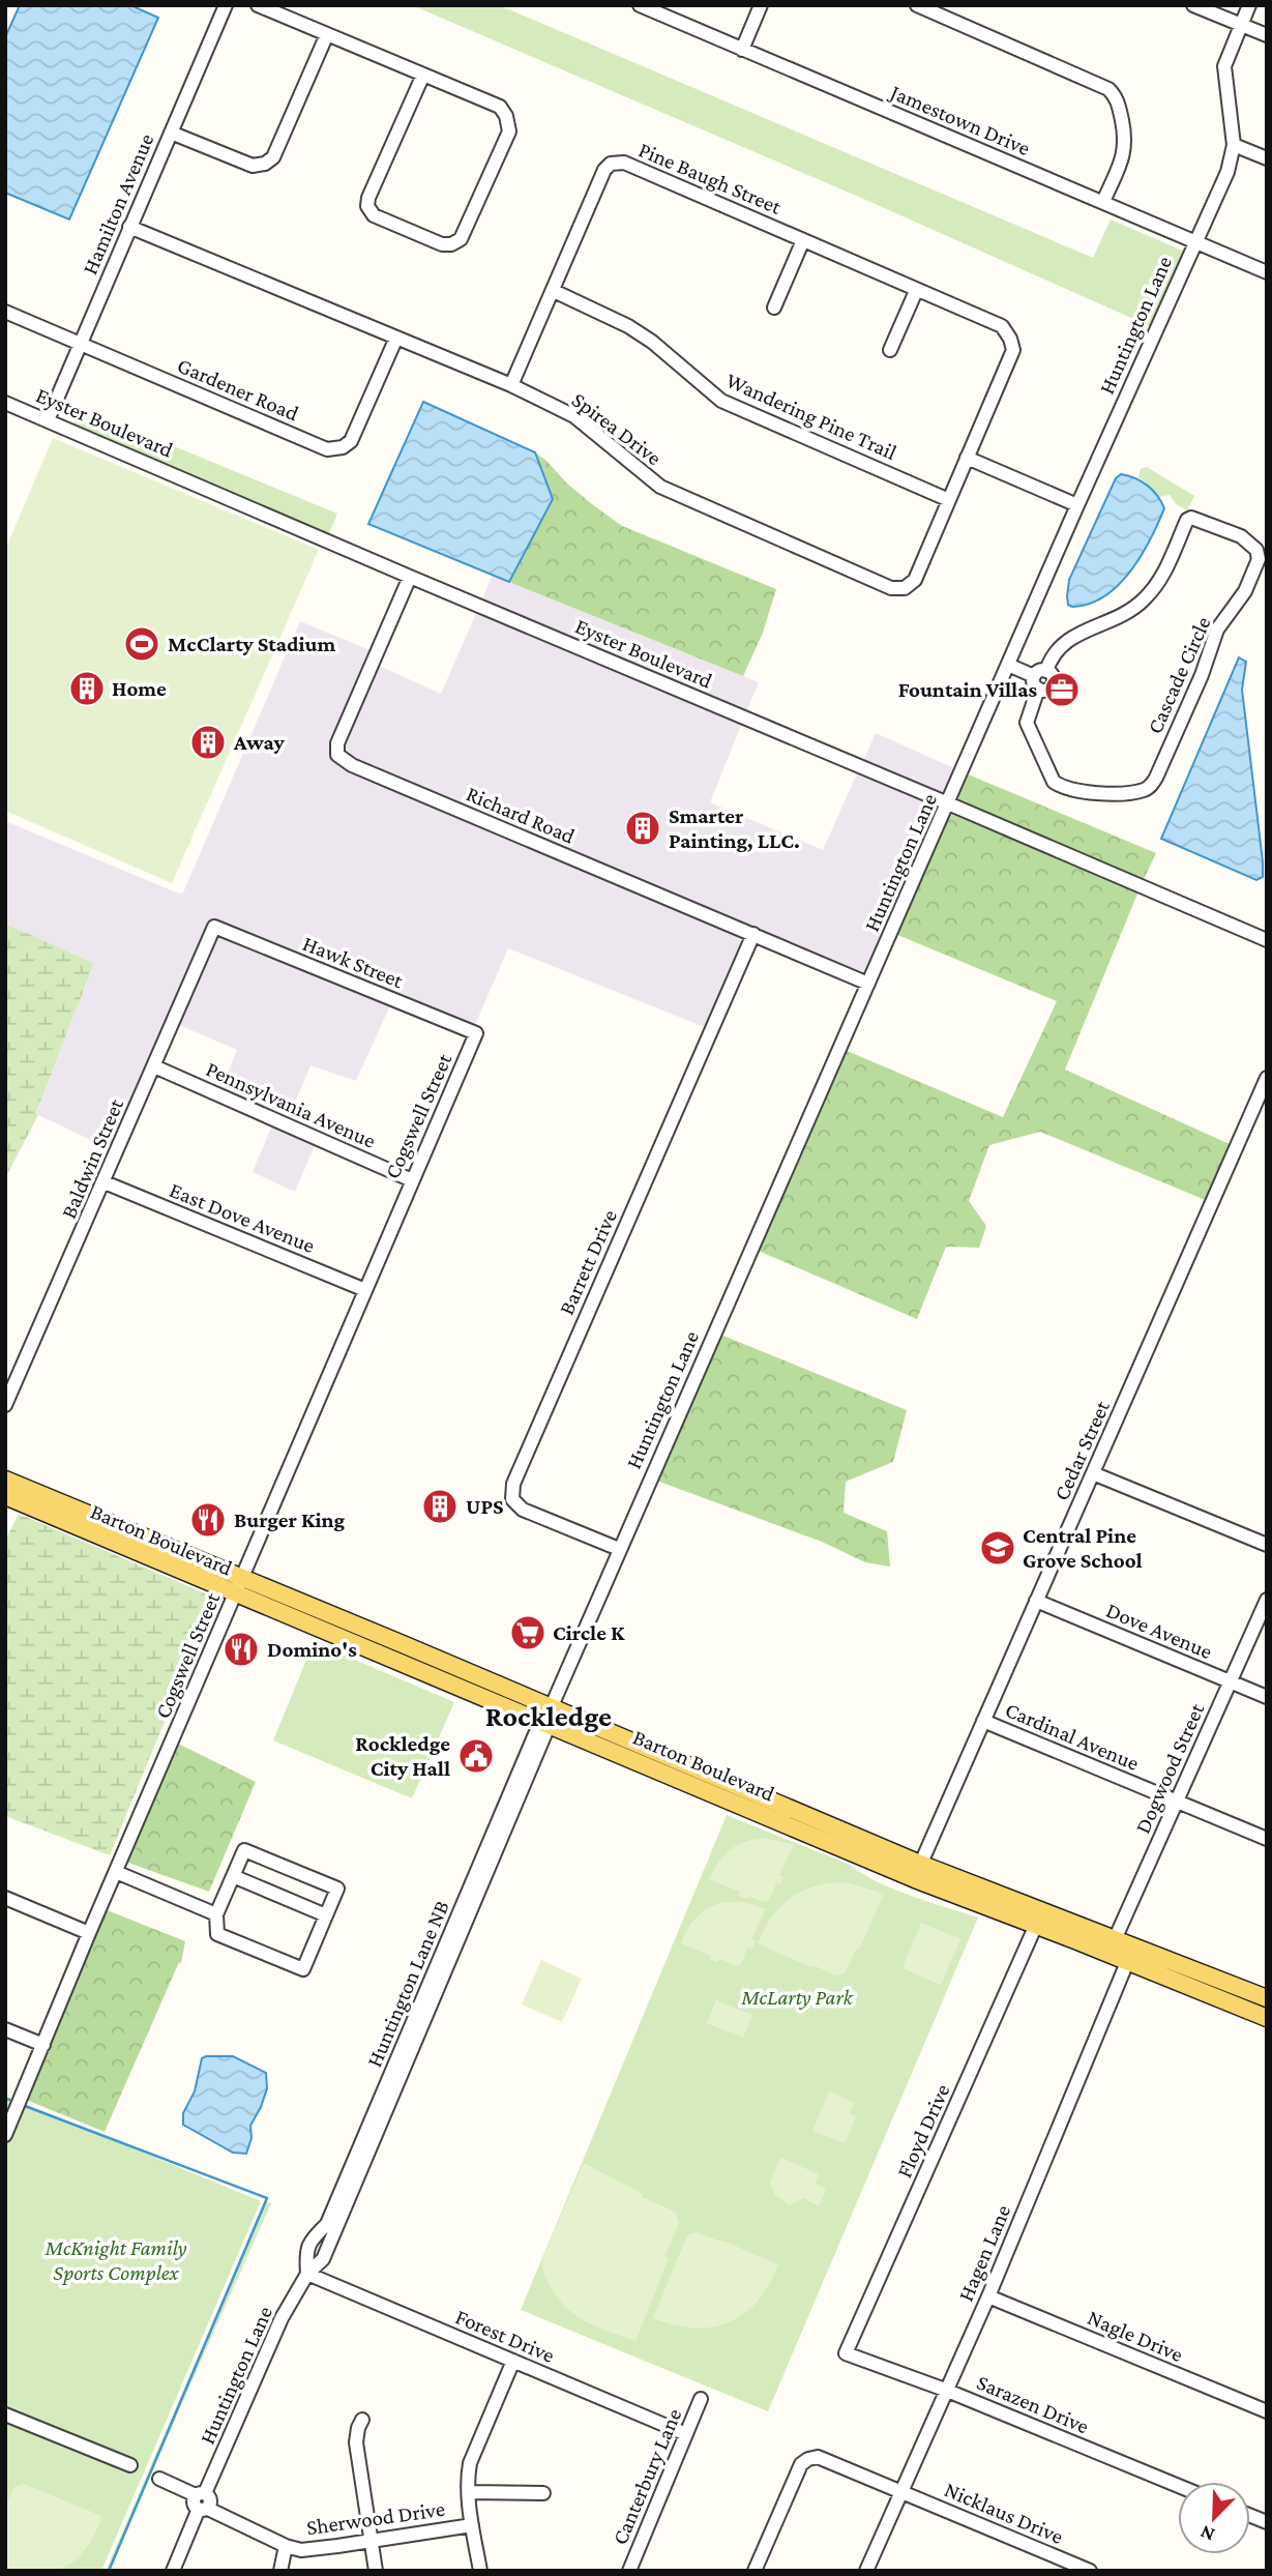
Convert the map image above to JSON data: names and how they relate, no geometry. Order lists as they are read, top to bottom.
{
  "streets": {
    "main road": ["Barton Boulevard"],
    "street": [
      "Jamestown Drive",
      "Pine Baugh Street",
      "Hamilton Avenue",
      "Huntington Lane",
      "Gardener Road",
      "Wandering Pine Trail",
      "Eyster Boulevard",
      "Spirea Drive",
      "Cascade Circle",
      "Richard Road",
      "Hawk Street",
      "Pennsylvania Avenue",
      "Cogswell Street",
      "Baldwin Street",
      "East Dove Avenue",
      "Barrett Drive",
      "Cedar Street",
      "Dove Avenue",
      "Cardinal Avenue",
      "Dogwood Street",
      "Huntington Lane NB",
      "Floyd Drive",
      "Hagen Lane",
      "Forest Drive",
      "Nagle Drive",
      "Sarazen Drive",
      "Canterbury Lane",
      "Nicklaus Drive",
      "Sherwood Drive"
    ]
  },
  "crossings": [
    ["Jamestown Drive", "Huntington Lane"],
    ["Pine Baugh Street", "Wandering Pine Trail"],
    ["Pine Baugh Street", "Spirea Drive"],
    ["Hamilton Avenue", "Gardener Road"],
    ["Hamilton Avenue", "Eyster Boulevard"],
    ["Hamilton Avenue", "Spirea Drive"],
    ["Huntington Lane", "Eyster Boulevard"],
    ["Huntington Lane", "Richard Road"],
    ["Huntington Lane", "Barrett Drive"],
    ["Huntington Lane", "Barton Boulevard"],
    ["Huntington Lane", "Huntington Lane NB"],
    ["Huntington Lane", "Forest Drive"],
    ["Gardener Road", "Spirea Drive"],
    ["Wandering Pine Trail", "Spirea Drive"],
    ["Eyster Boulevard", "Richard Road"],
    ["Richard Road", "Barrett Drive"],
    ["Hawk Street", "Cogswell Street"],
    ["Hawk Street", "Baldwin Street"],
    ["Pennsylvania Avenue", "Cogswell Street"],
    ["Pennsylvania Avenue", "Baldwin Street"],
    ["Cogswell Street", "East Dove Avenue"],
    ["Cogswell Street", "Barton Boulevard"],
    ["Baldwin Street", "East Dove Avenue"],
    ["Cedar Street", "Barton Boulevard"],
    ["Cedar Street", "Dove Avenue"],
    ["Cedar Street", "Cardinal Avenue"],
    ["Barton Boulevard", "Dogwood Street"],
    ["Barton Boulevard", "Huntington Lane NB"],
    ["Barton Boulevard", "Floyd Drive"],
    ["Barton Boulevard", "Hagen Lane"],
    ["Dove Avenue", "Dogwood Street"],
    ["Cardinal Avenue", "Dogwood Street"],
    ["Huntington Lane NB", "Forest Drive"],
    ["Floyd Drive", "Sarazen Drive"],
    ["Hagen Lane", "Nagle Drive"],
    ["Hagen Lane", "Sarazen Drive"],
    ["Hagen Lane", "Nicklaus Drive"],
    ["Forest Drive", "Canterbury Lane"]
  ],
  "districts": ["Rockledge"],
  "parks": ["McLarty Park", "McKnight Family Sports Complex"],
  "places": {
    "sports": ["McClarty Stadium"],
    "building": [
      "Home",
      "Away",
      "Smarter Painting, LLC.",
      "UPS"
    ],
    "office": ["Fountain Villas"],
    "restaurant": ["Burger King", "Domino's"],
    "school or university": ["Central Pine Grove School"],
    "supermarket": ["Circle K"],
    "public building": ["Rockledge City Hall"]
  },
  "north": "bottom left"
}
